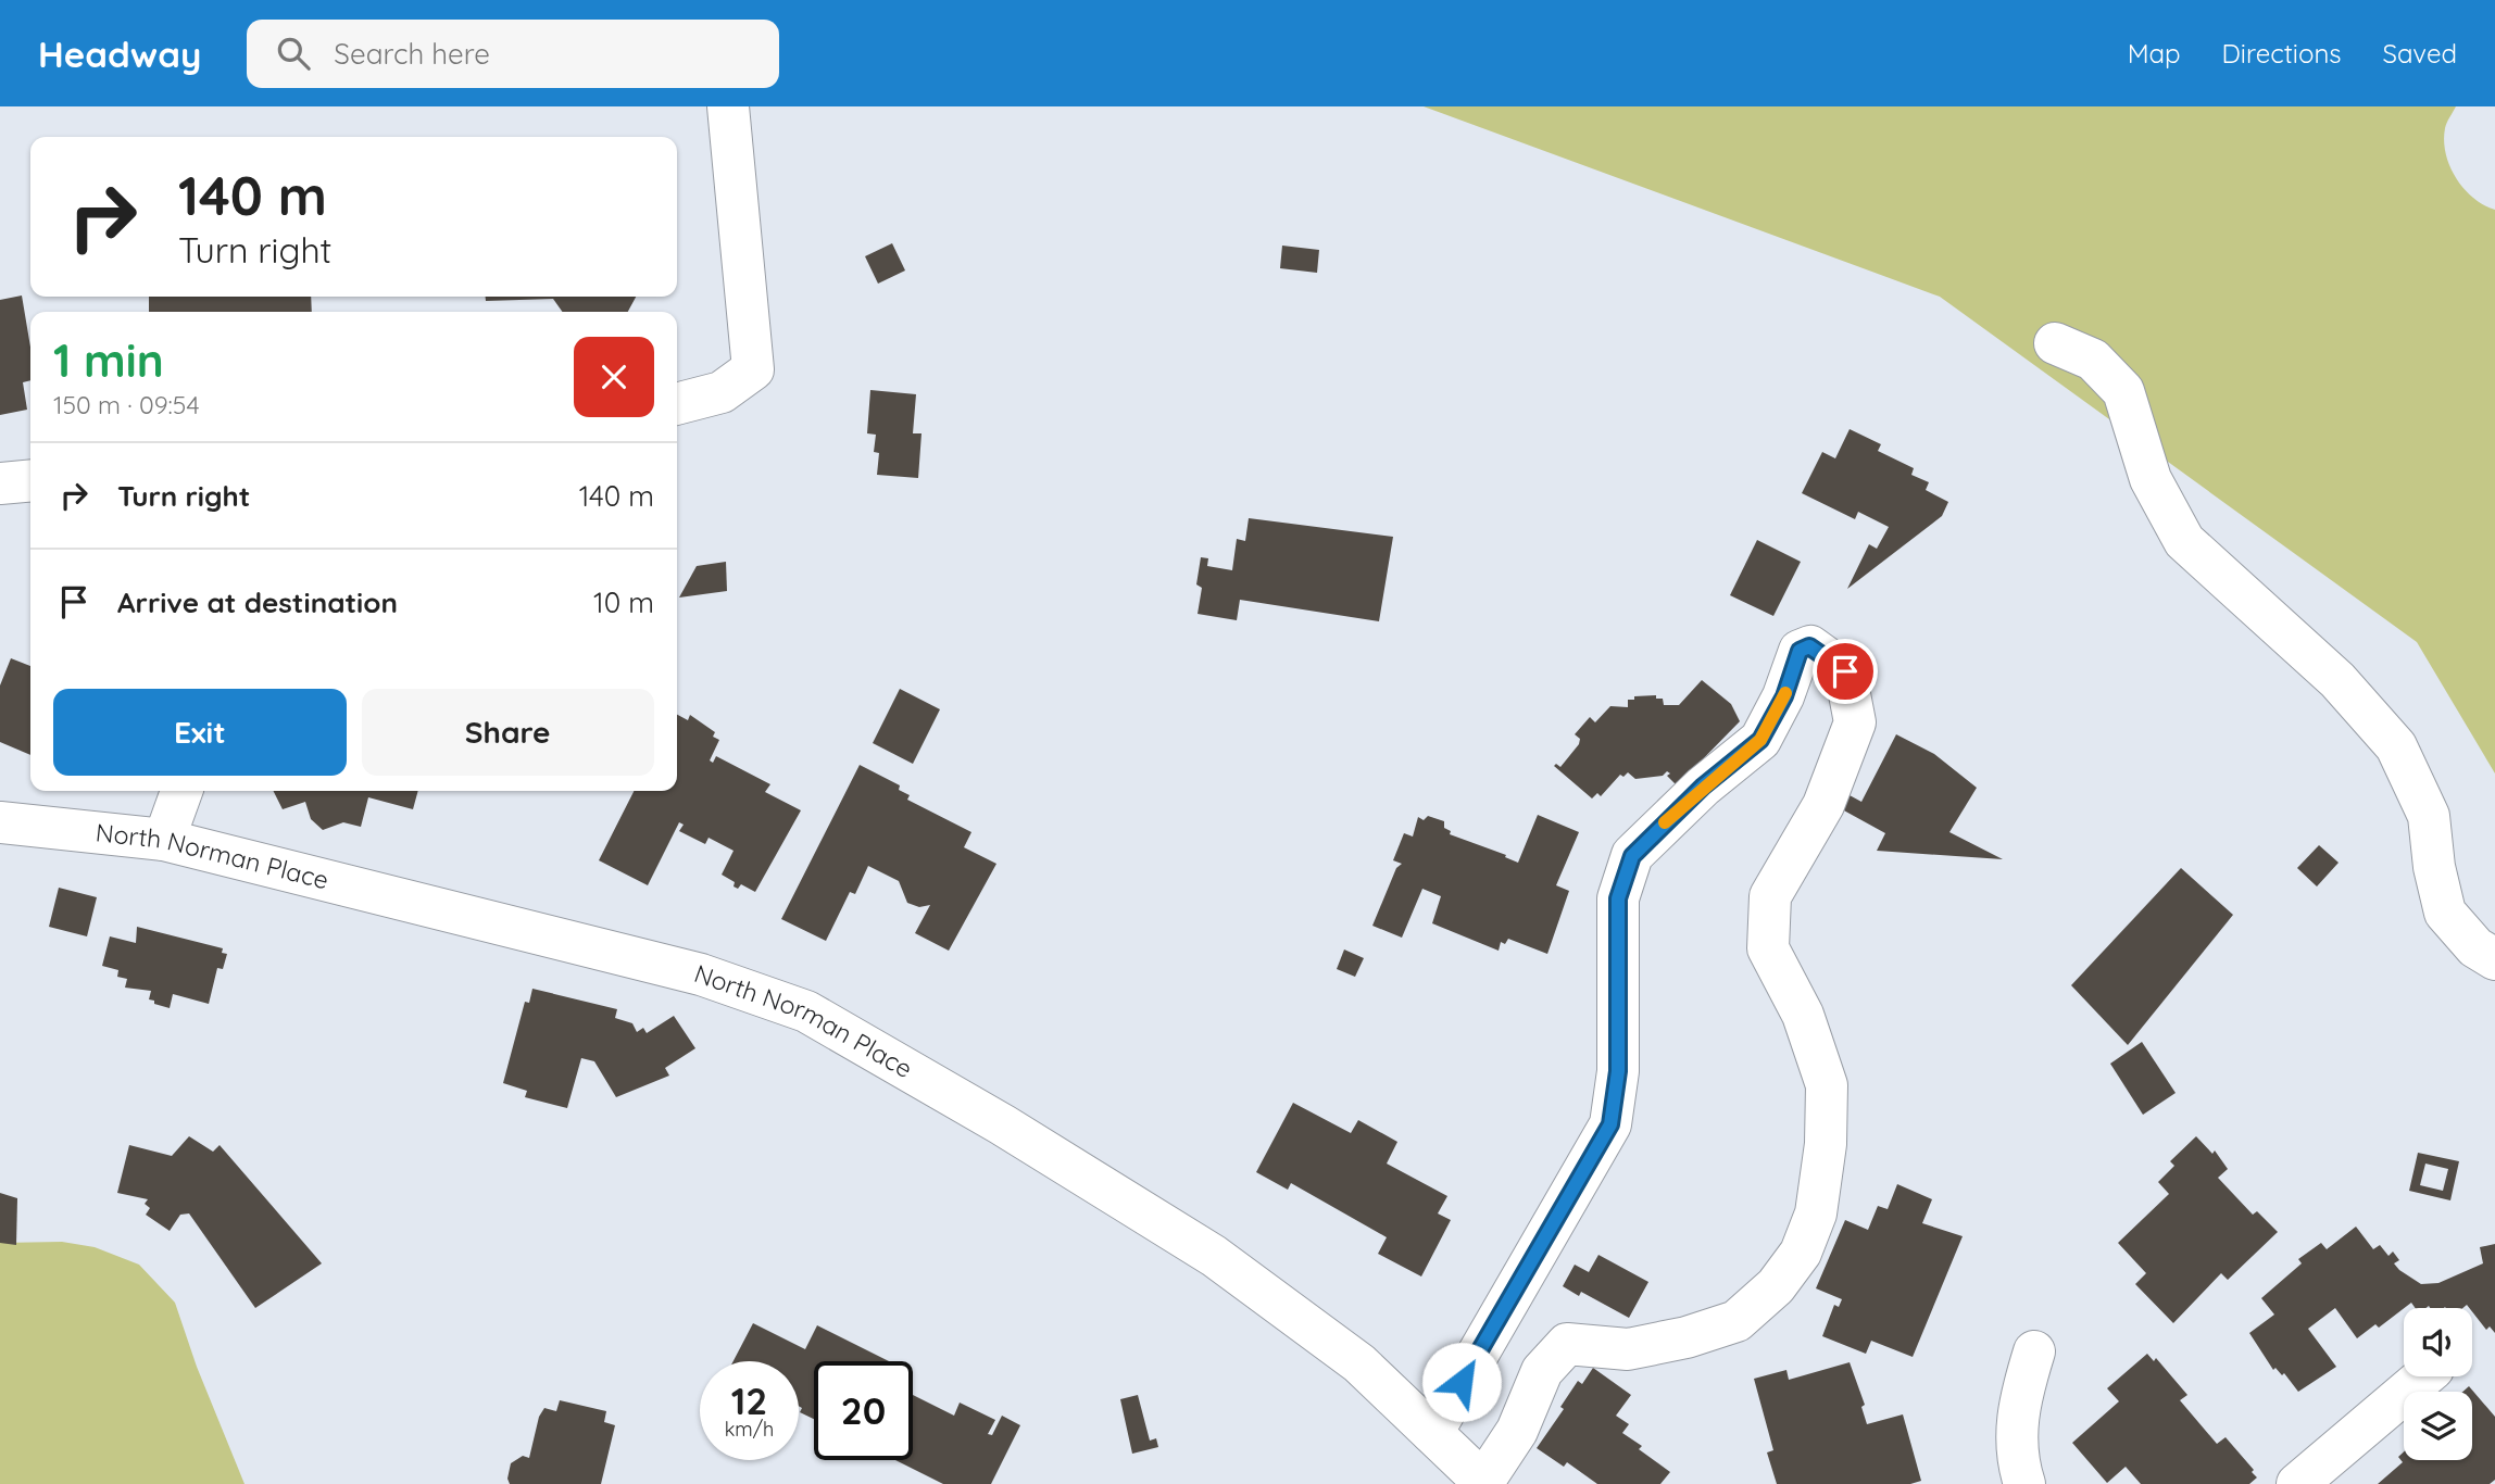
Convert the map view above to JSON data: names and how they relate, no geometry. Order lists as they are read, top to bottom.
{
  "streets": {
    "street": ["North Norman Place"]
  },
  "page": {
    "header": "Headway",
    "search": "Search here",
    "nav": ["Map", "Directions", "Saved"],
    "turn": ["140 m", "Turn right"],
    "heading": ["1 min", "150 m · 09:54"],
    "list": [
      {
        "name": "Turn right",
        "value": "140 m"
      },
      {
        "name": "Arrive at destination",
        "value": "10 m"
      }
    ],
    "buttons": ["Exit", "Share"],
    "speed": "12 km/h",
    "limit": "20"
  }
}
